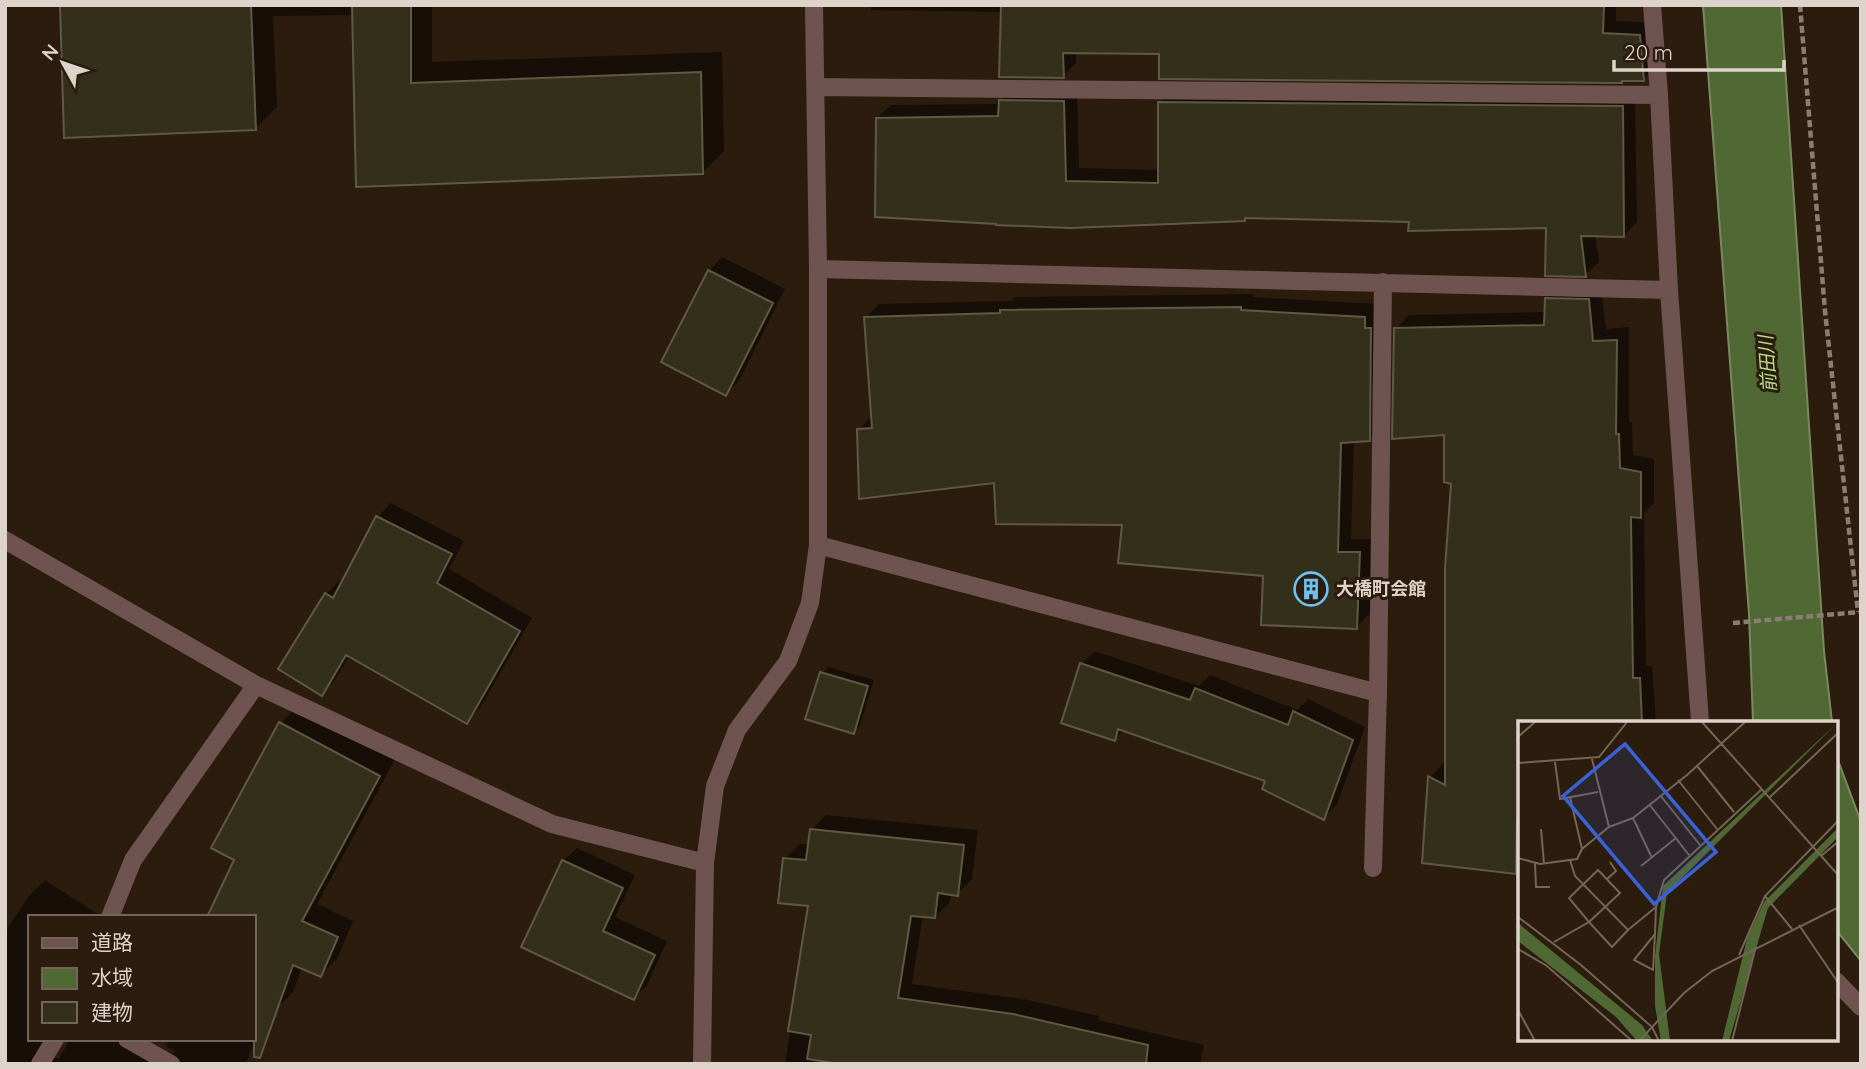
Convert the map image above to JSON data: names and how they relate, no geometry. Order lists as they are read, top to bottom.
{
  "water": ["前田川"],
  "places": {
    "building": ["大橋町会館"]
  },
  "legend": ["道路", "水域", "建物"],
  "scale_bar": "20 m",
  "north": "top left"
}
